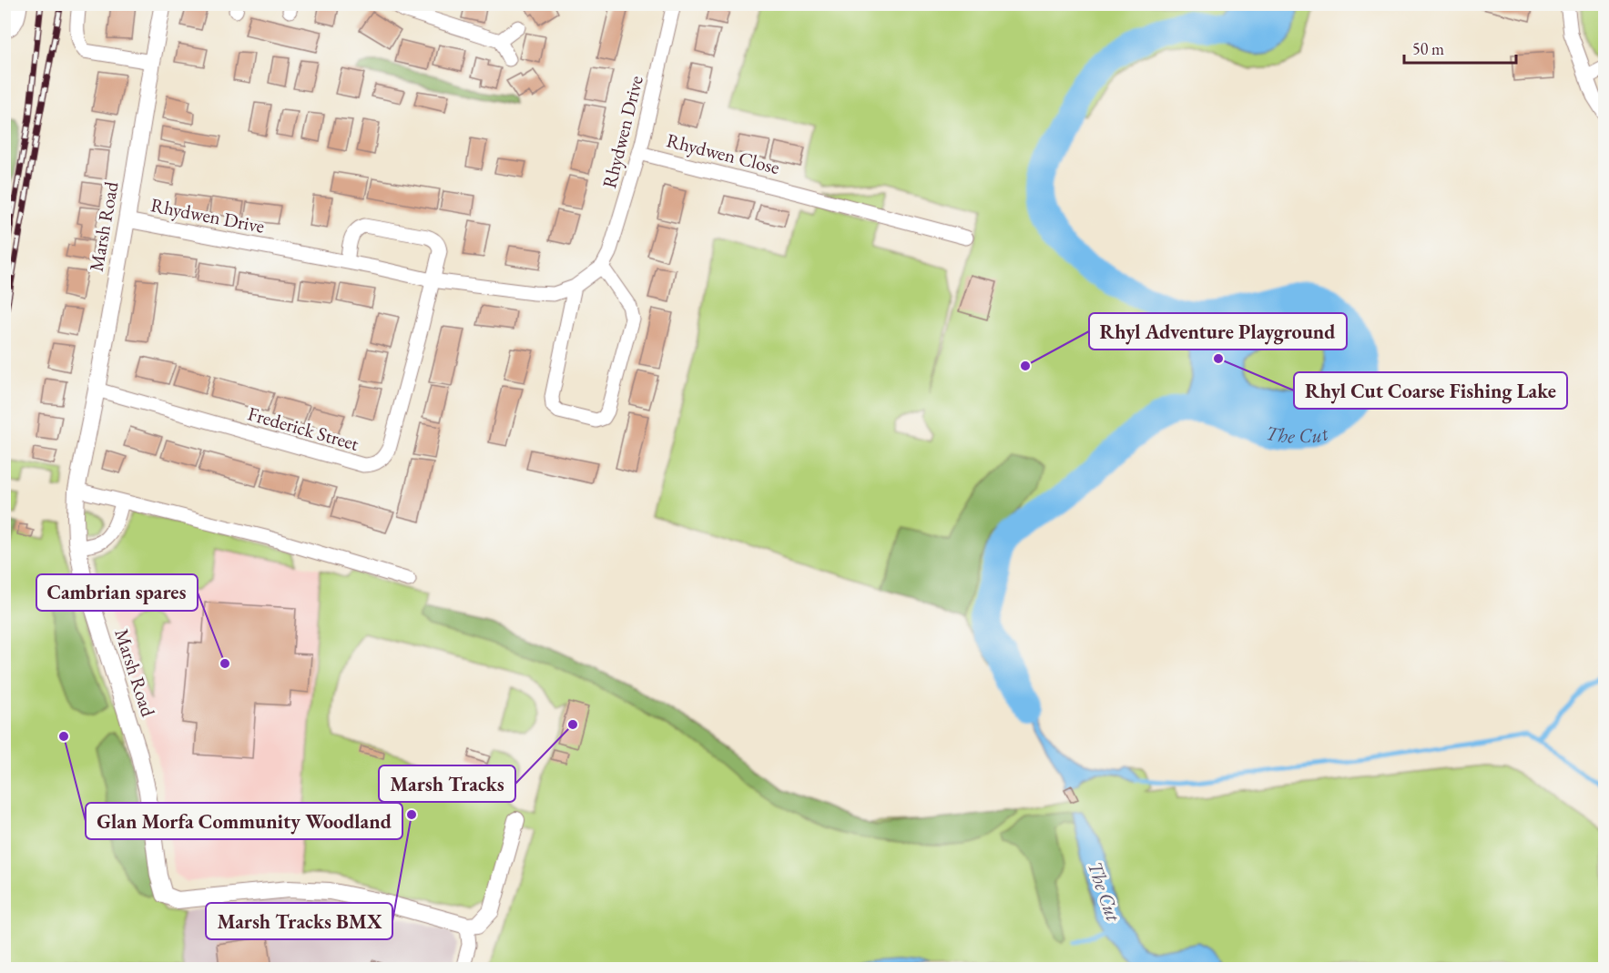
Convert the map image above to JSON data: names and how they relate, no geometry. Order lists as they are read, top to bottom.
{
  "streets": {
    "street": [
      "Rhydwen Drive",
      "Rhydwen Close",
      "Marsh Road",
      "Frederick Street"
    ]
  },
  "crossings": [
    ["Rhydwen Drive", "Rhydwen Close"],
    ["Rhydwen Drive", "Marsh Road"],
    ["Rhydwen Drive", "Frederick Street"],
    ["Marsh Road", "Frederick Street"]
  ],
  "water": ["The Cut"],
  "places": [
    "Rhyl Cut Coarse Fishing Lake",
    "Rhyl Adventure Playground",
    "Cambrian spares",
    "Marsh Tracks",
    "Glan Morfa Community Woodland",
    "Marsh Tracks BMX"
  ],
  "scale_bar": "50 m"
}
